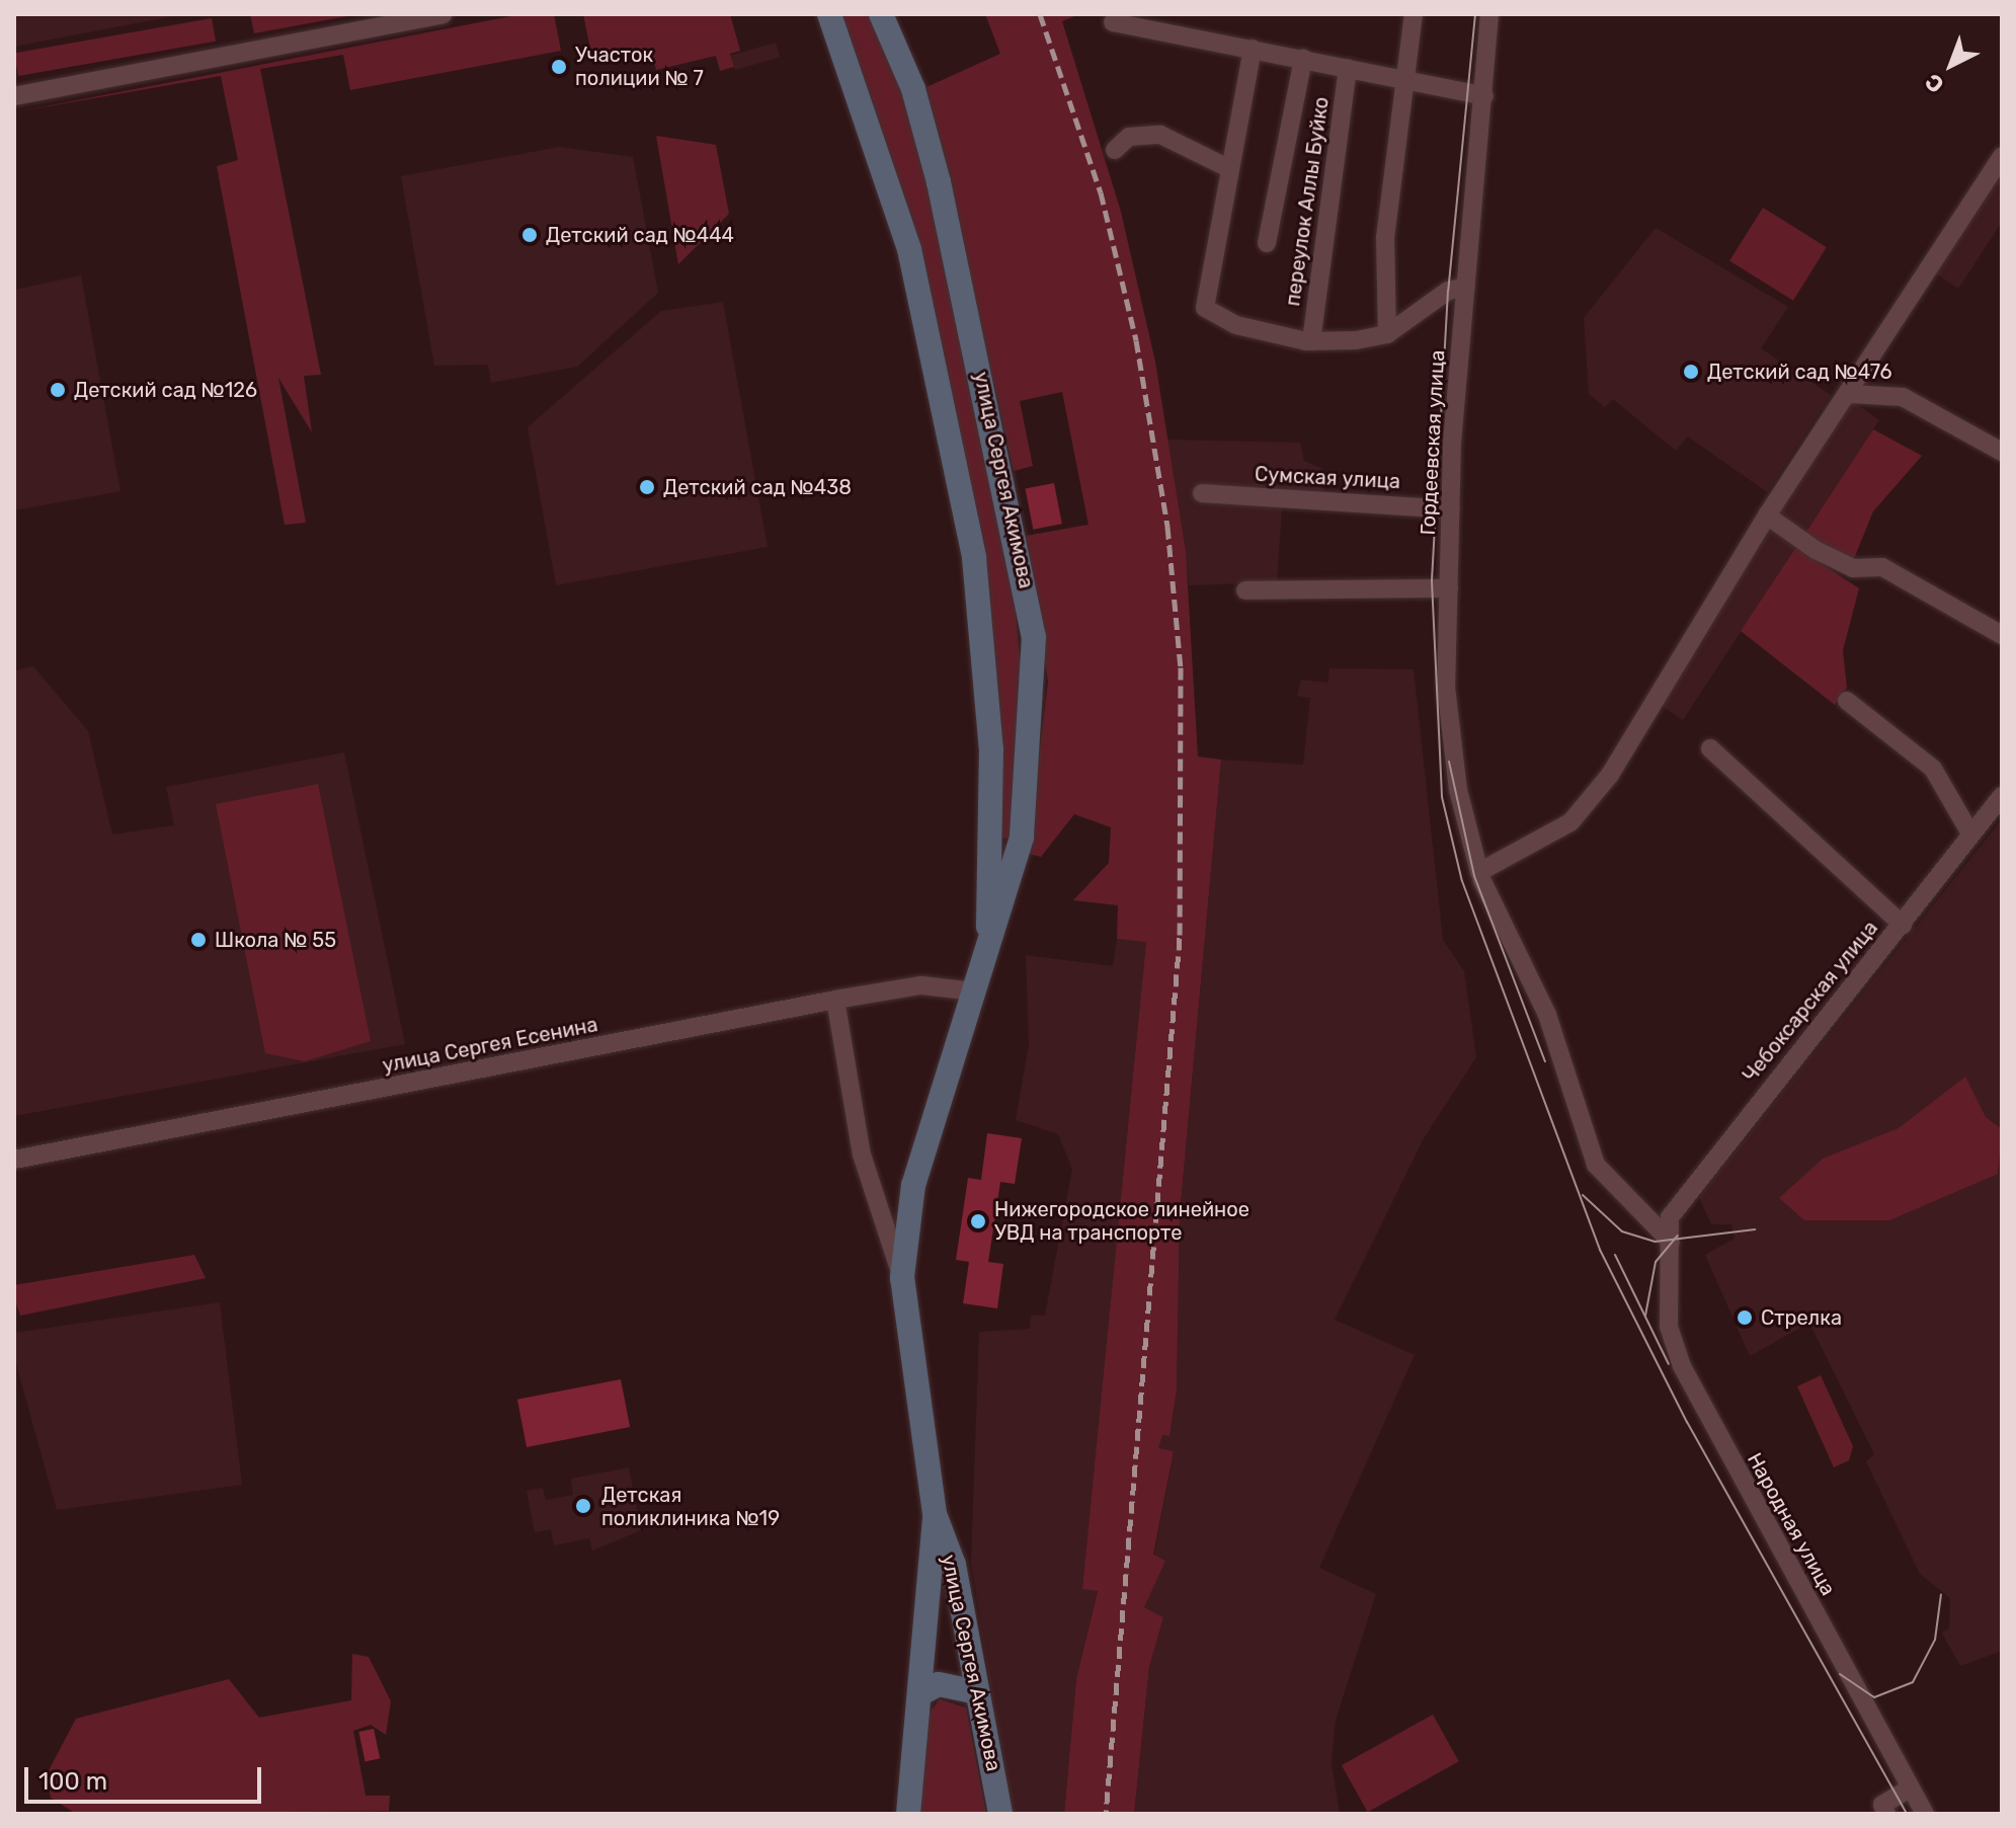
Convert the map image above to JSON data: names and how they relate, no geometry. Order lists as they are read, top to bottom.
{
  "streets": {
    "main road": ["улица Сергея Акимова"],
    "street": [
      "переулок Аллы Буйко",
      "Гордеевская улица",
      "Сумская улица",
      "Чебоксарская улица",
      "улица Сергея Есенина",
      "Народная улица"
    ]
  },
  "crossings": [
    ["Гордеевская улица", "Сумская улица"],
    ["Гордеевская улица", "Чебоксарская улица"],
    ["Гордеевская улица", "Народная улица"],
    ["улица Сергея Акимова", "улица Сергея Есенина"],
    ["Чебоксарская улица", "Народная улица"]
  ],
  "places": [
    "Участок полиции № 7",
    "Детский сад №444",
    "Детский сад №476",
    "Детский сад №126",
    "Детский сад №438",
    "Школа № 55",
    "Нижегородское линейное УВД на транспорте",
    "Стрелка",
    "Детская поликлиника №19"
  ],
  "scale_bar": "100 m",
  "north": "bottom left"
}
